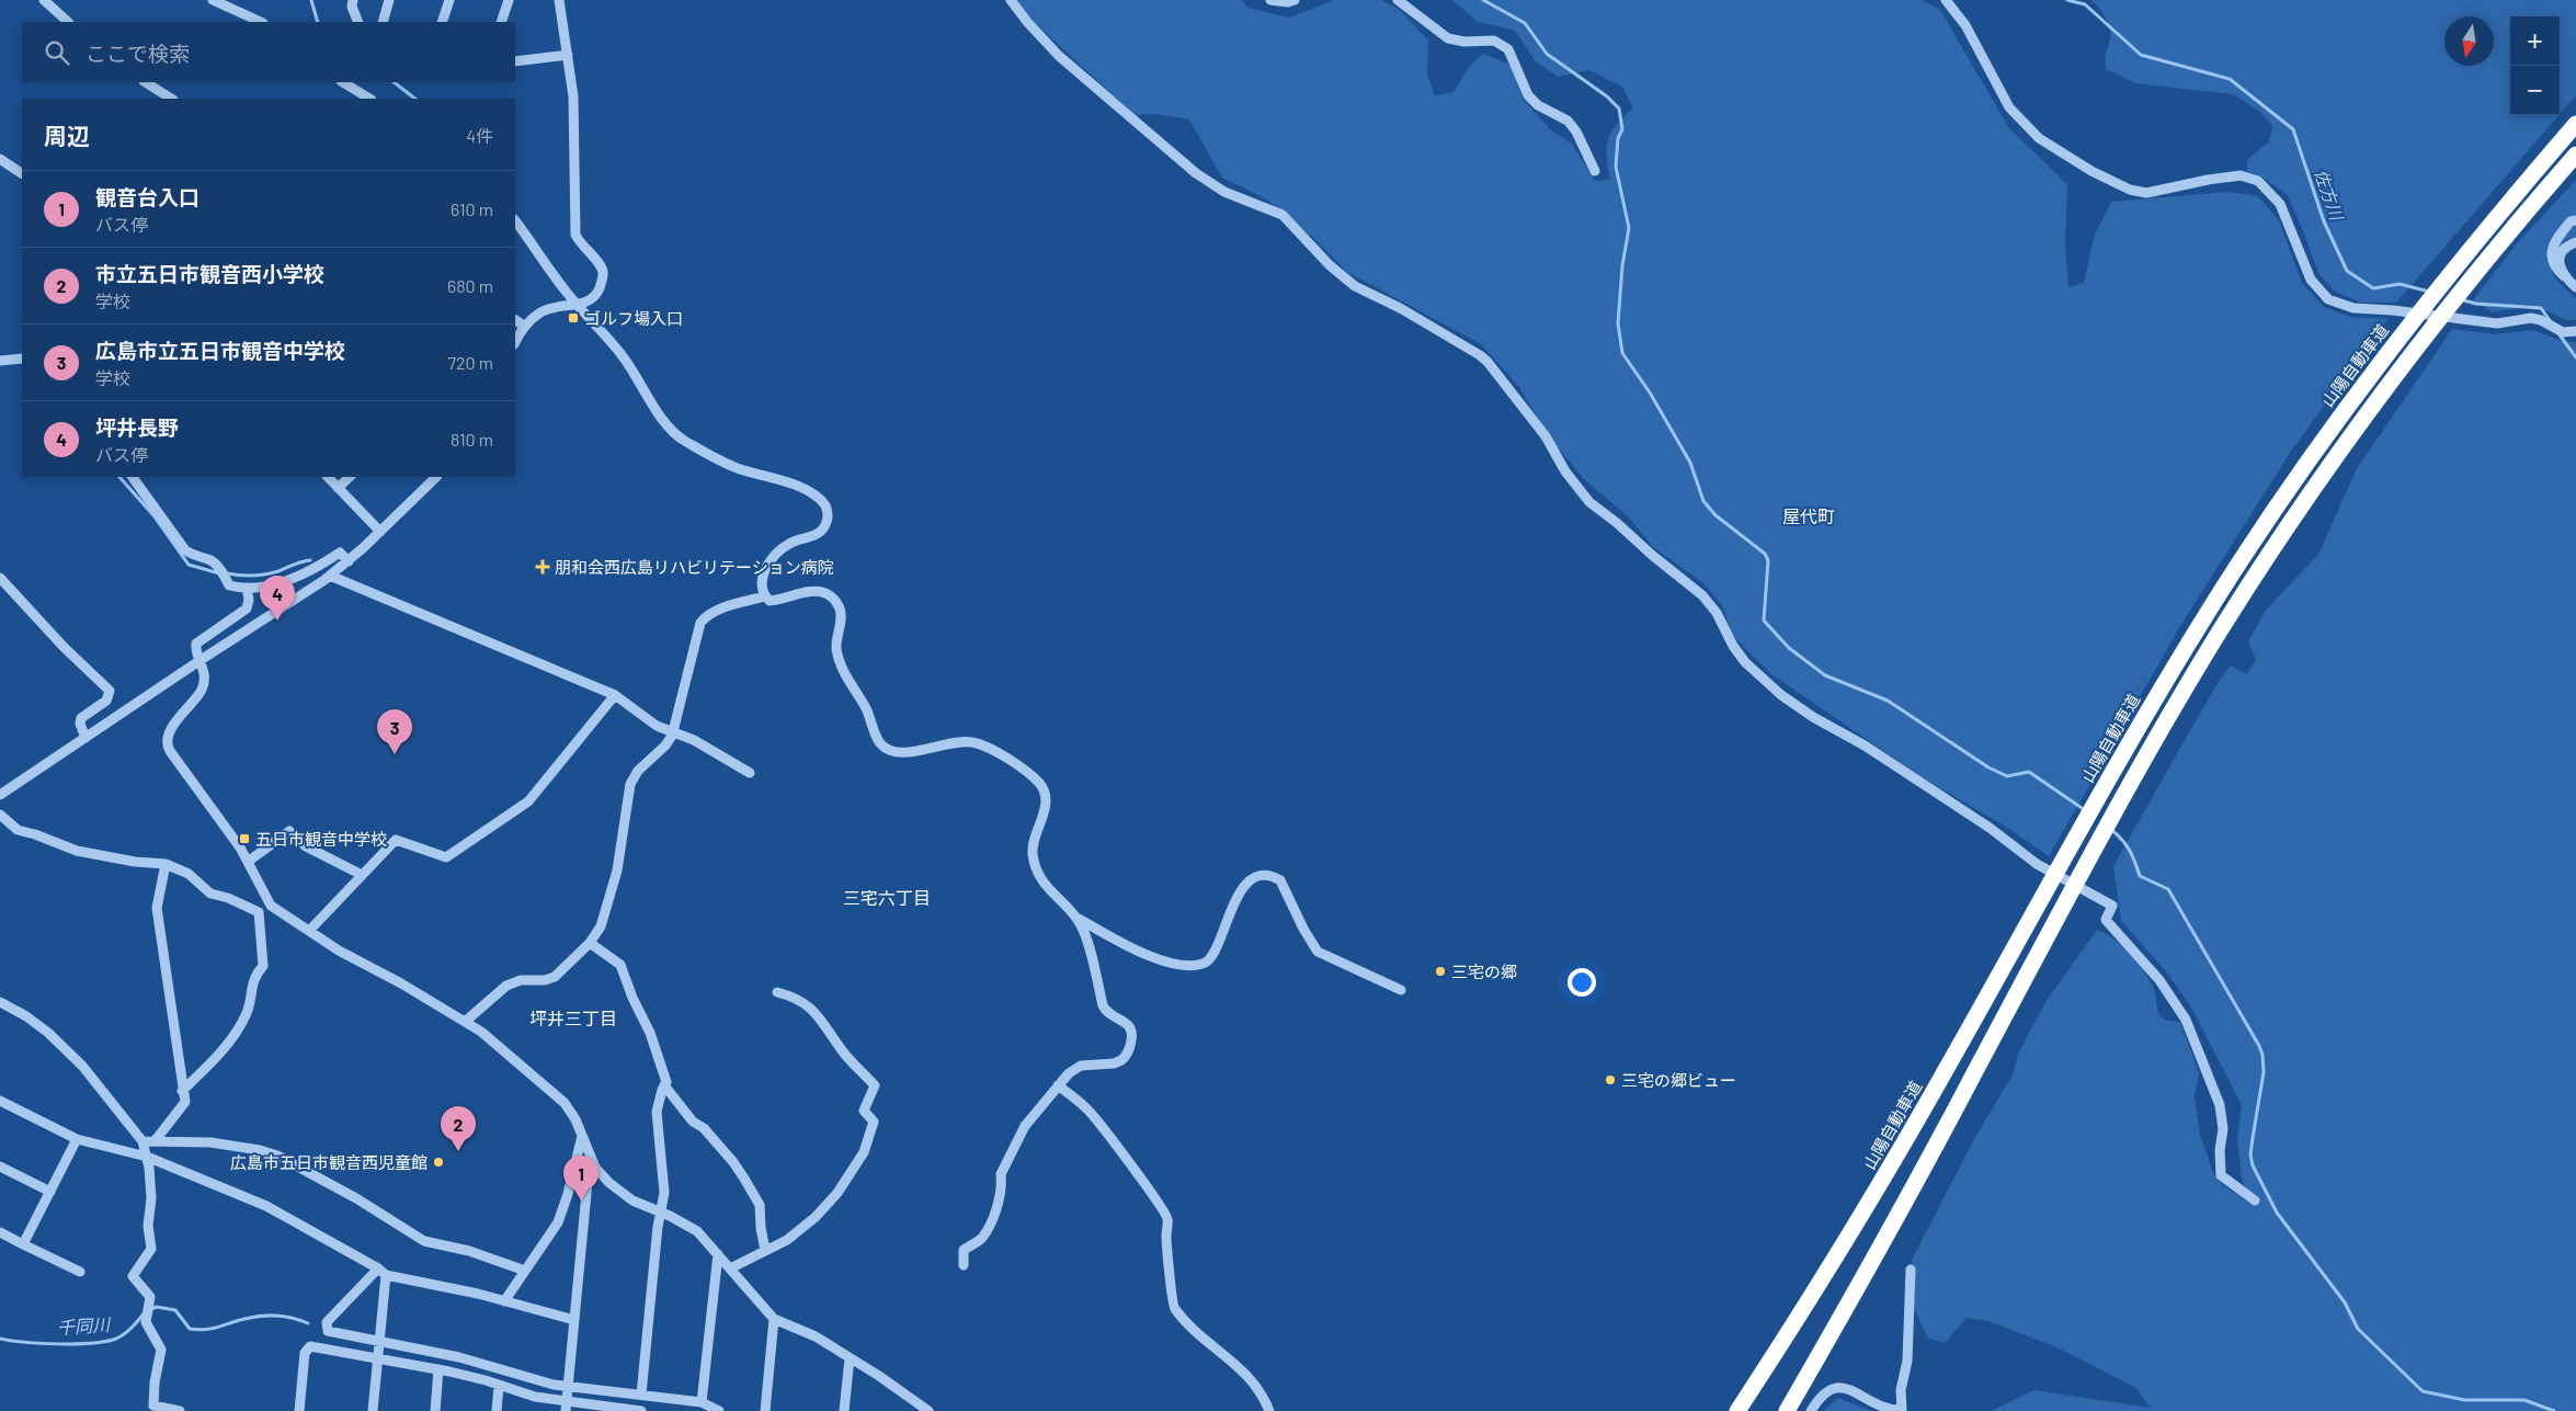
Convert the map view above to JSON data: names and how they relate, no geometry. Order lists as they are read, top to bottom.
{
  "streets": {
    "highway": ["山陽自動車道"]
  },
  "districts": ["屋代町", "三宅六丁目", "坪井三丁目"],
  "water": ["佐方川", "千同川"],
  "places": {
    "transit": ["ゴルフ場入口", "五日市観音中学校"],
    "health": ["朋和会西広島リハビリテーション病院"],
    "other": ["三宅の郷", "三宅の郷ビュー", "広島市五日市観音西児童館"]
  },
  "north": "bottom",
  "page": {
    "map_buttons": ["+", "−"],
    "search": "ここで検索",
    "heading": ["周辺", "4件"],
    "list": [
      {
        "mark": "1",
        "name": "観音台入口",
        "note": "バス停",
        "value": "610 m"
      },
      {
        "mark": "2",
        "name": "市立五日市観音西小学校",
        "note": "学校",
        "value": "680 m"
      },
      {
        "mark": "3",
        "name": "広島市立五日市観音中学校",
        "note": "学校",
        "value": "720 m"
      },
      {
        "mark": "4",
        "name": "坪井長野",
        "note": "バス停",
        "value": "810 m"
      }
    ],
    "pins": [
      "4",
      "3",
      "2",
      "1"
    ]
  }
}
